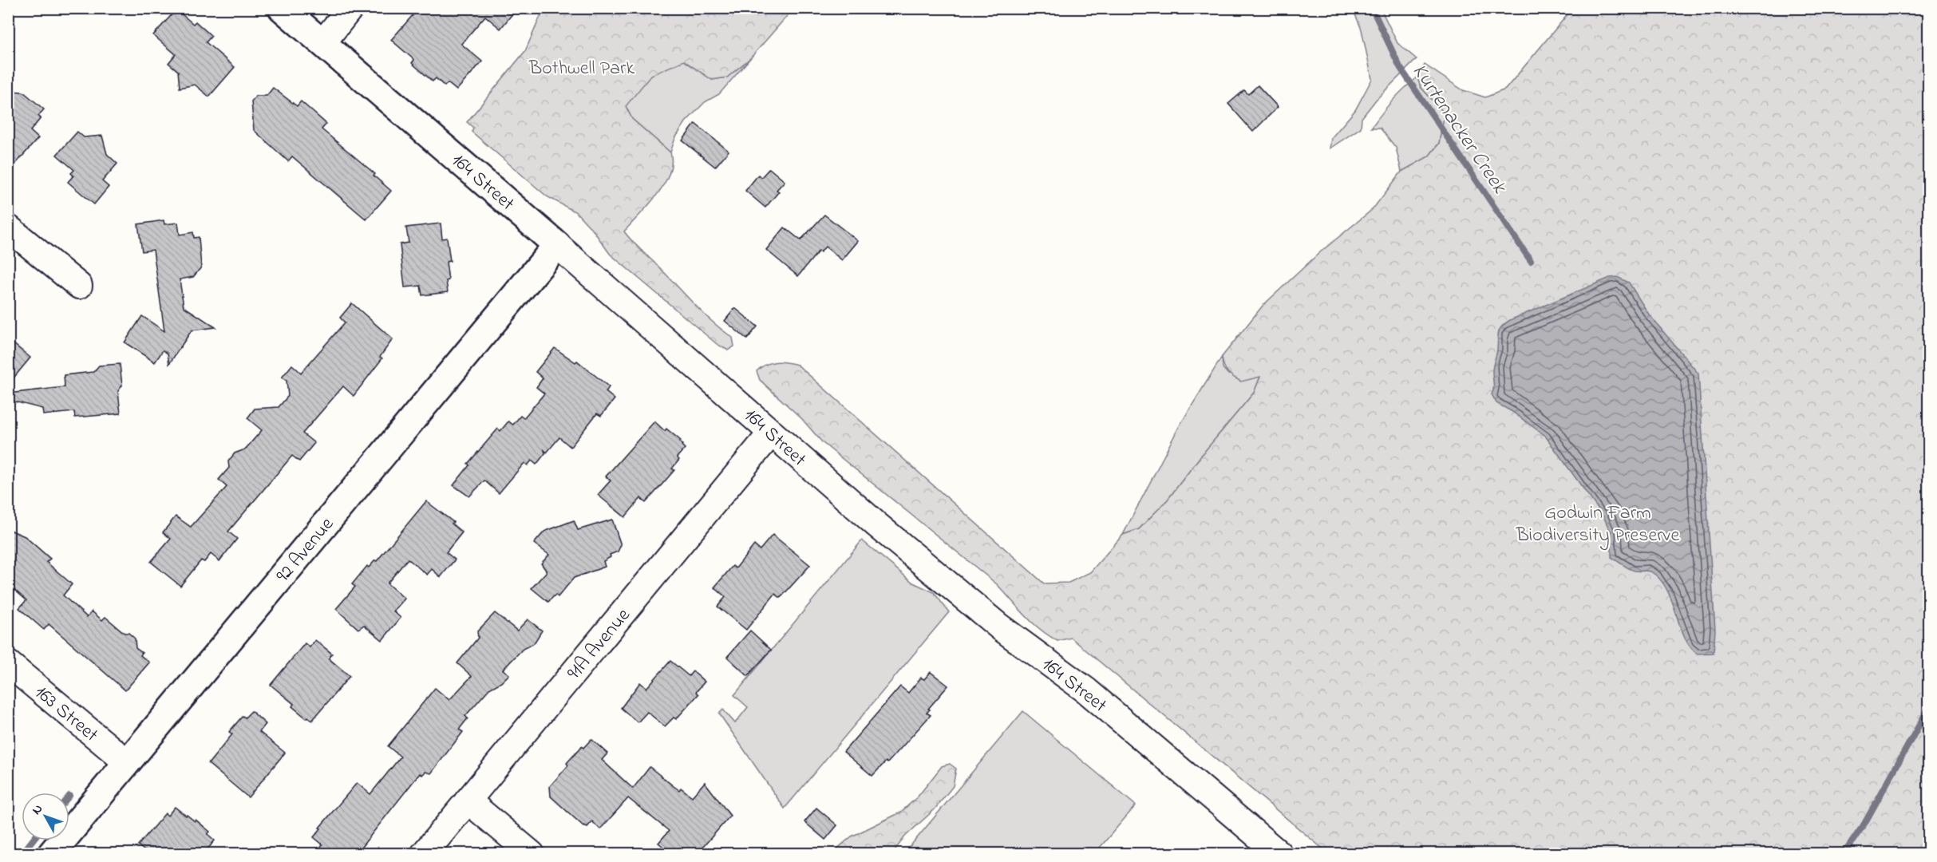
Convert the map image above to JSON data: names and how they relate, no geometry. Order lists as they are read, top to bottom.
{
  "streets": {
    "street": [
      "164 Street",
      "92 Avenue",
      "91A Avenue",
      "163 Street"
    ]
  },
  "crossings": [
    ["164 Street", "92 Avenue"],
    ["164 Street", "91A Avenue"],
    ["92 Avenue", "163 Street"]
  ],
  "water": ["Kurtenacker Creek"],
  "parks": ["Bothwell Park", "Godwin Farm Biodiversity Preserve"],
  "north": "top left"
}
